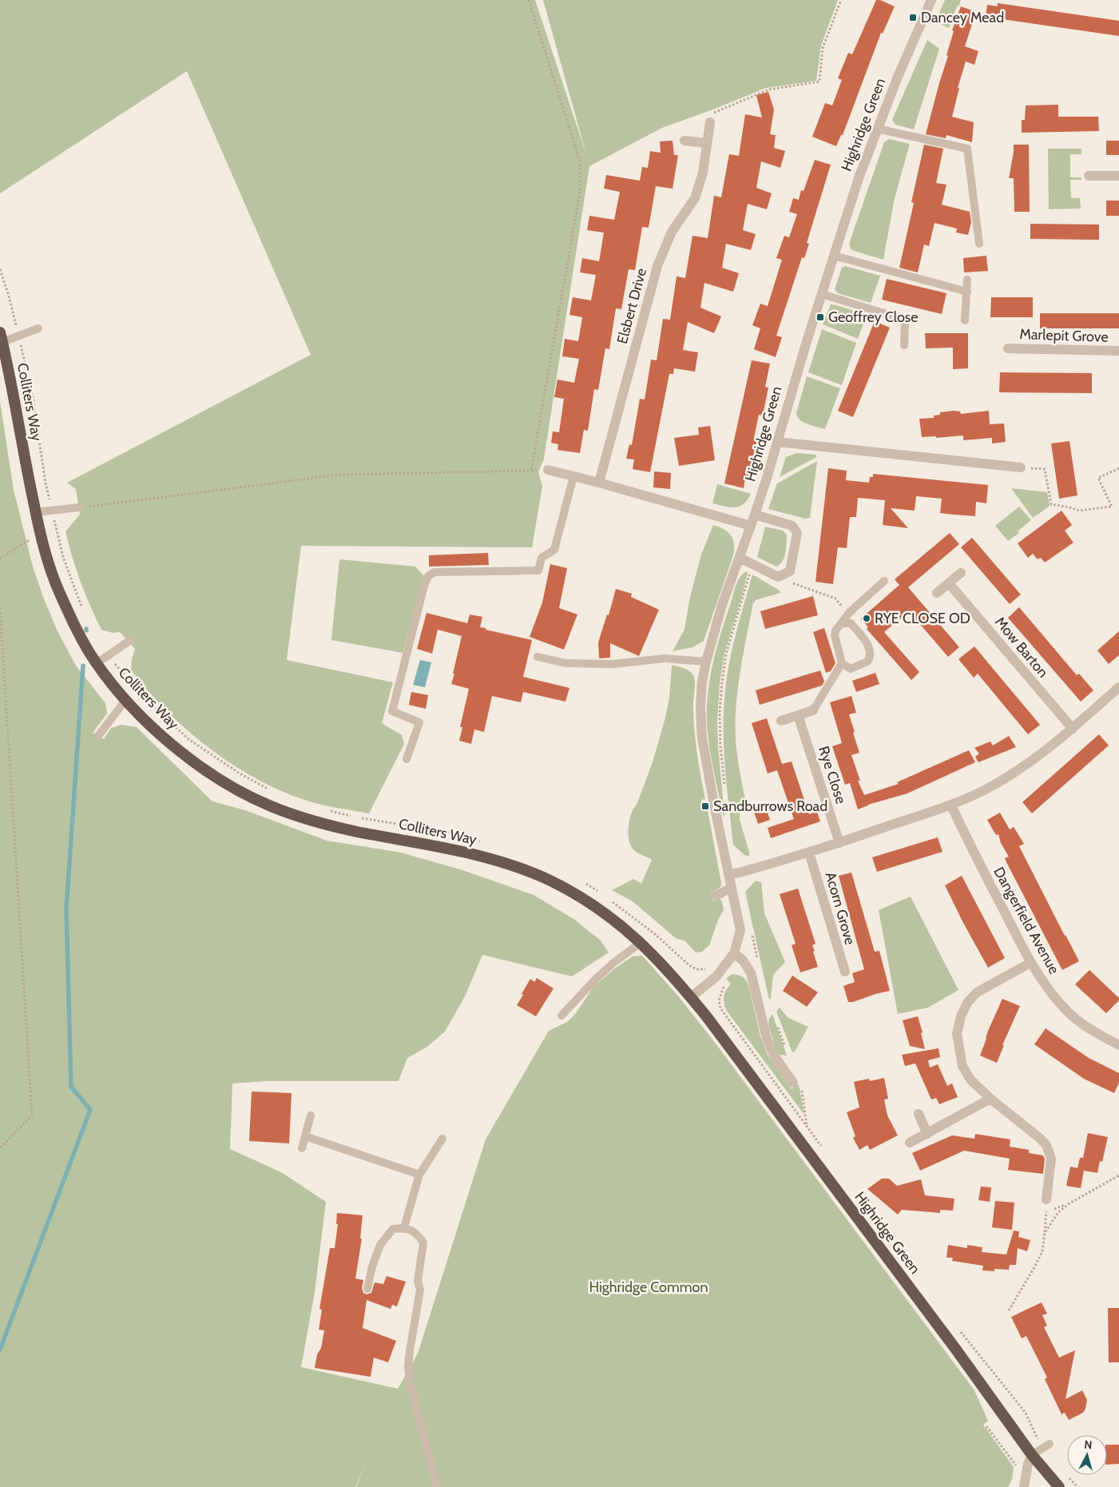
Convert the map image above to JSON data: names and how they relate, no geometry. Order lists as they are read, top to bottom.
{
  "streets": {
    "highway": ["Highridge Green", "Colliters Way"],
    "street": [
      "Elsbert Drive",
      "Marlepit Grove",
      "Mow Barton",
      "Rye Close",
      "Acorn Grove",
      "Dangerfield Avenue"
    ]
  },
  "crossings": [
    ["Highridge Green", "Colliters Way"]
  ],
  "parks": ["Highridge Common"],
  "places": {
    "transit": ["Dancey Mead", "Geoffrey Close", "Sandburrows Road"],
    "other": ["RYE CLOSE OD"]
  },
  "north": "top"
}
